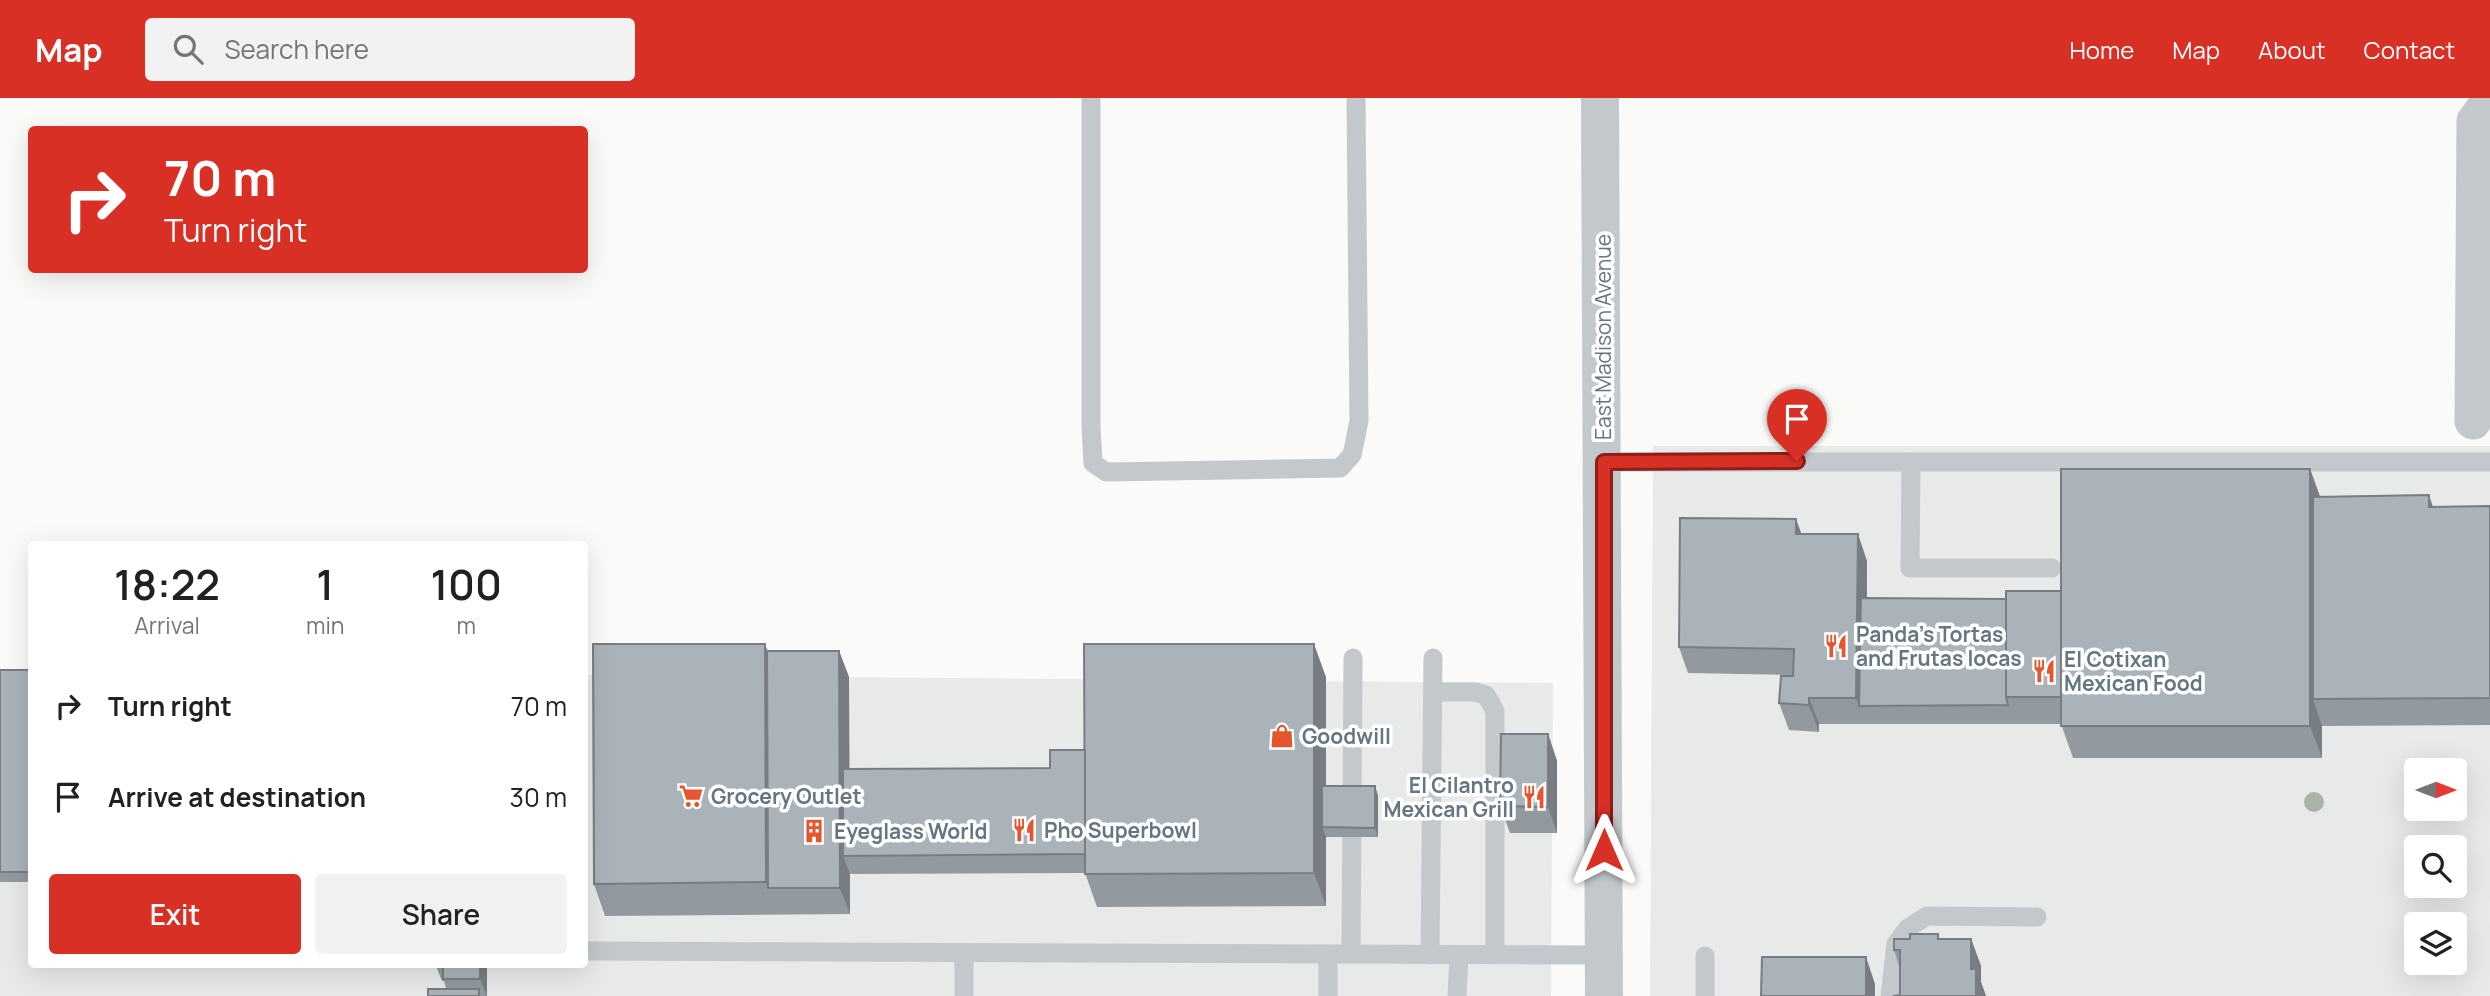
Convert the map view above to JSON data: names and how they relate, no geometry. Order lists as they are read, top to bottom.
{
  "streets": {
    "street": ["East Madison Avenue"]
  },
  "places": {
    "restaurant": [
      "Panda's Tortas and Frutas locas",
      "El Cotixan Mexican Food",
      "El Cilantro Mexican Grill",
      "Pho Superbowl"
    ],
    "shop": ["Goodwill"],
    "supermarket": ["Grocery Outlet"],
    "building": ["Eyeglass World"]
  },
  "north": "right",
  "page": {
    "header": "Map",
    "search": "Search here",
    "nav": [
      "Home",
      "Map",
      "About",
      "Contact"
    ],
    "turn": ["70 m", "Turn right"],
    "eta": [
      "18:22",
      "Arrival",
      "1",
      "min",
      "100",
      "m"
    ],
    "list": [
      {
        "name": "Turn right",
        "value": "70 m"
      },
      {
        "name": "Arrive at destination",
        "value": "30 m"
      }
    ],
    "buttons": ["Exit", "Share"]
  }
}
